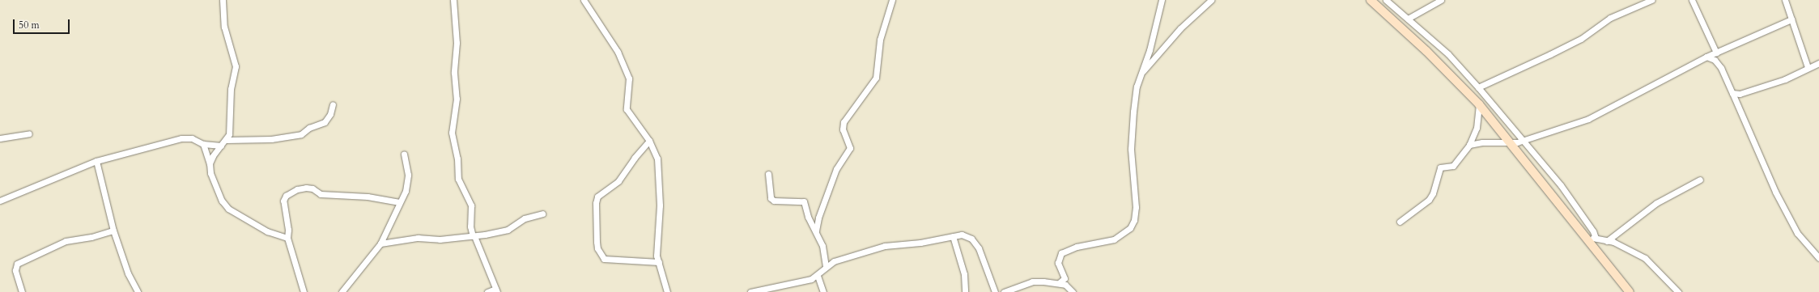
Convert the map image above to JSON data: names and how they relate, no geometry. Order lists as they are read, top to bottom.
{
  "scale_bar": "50 m"
}
